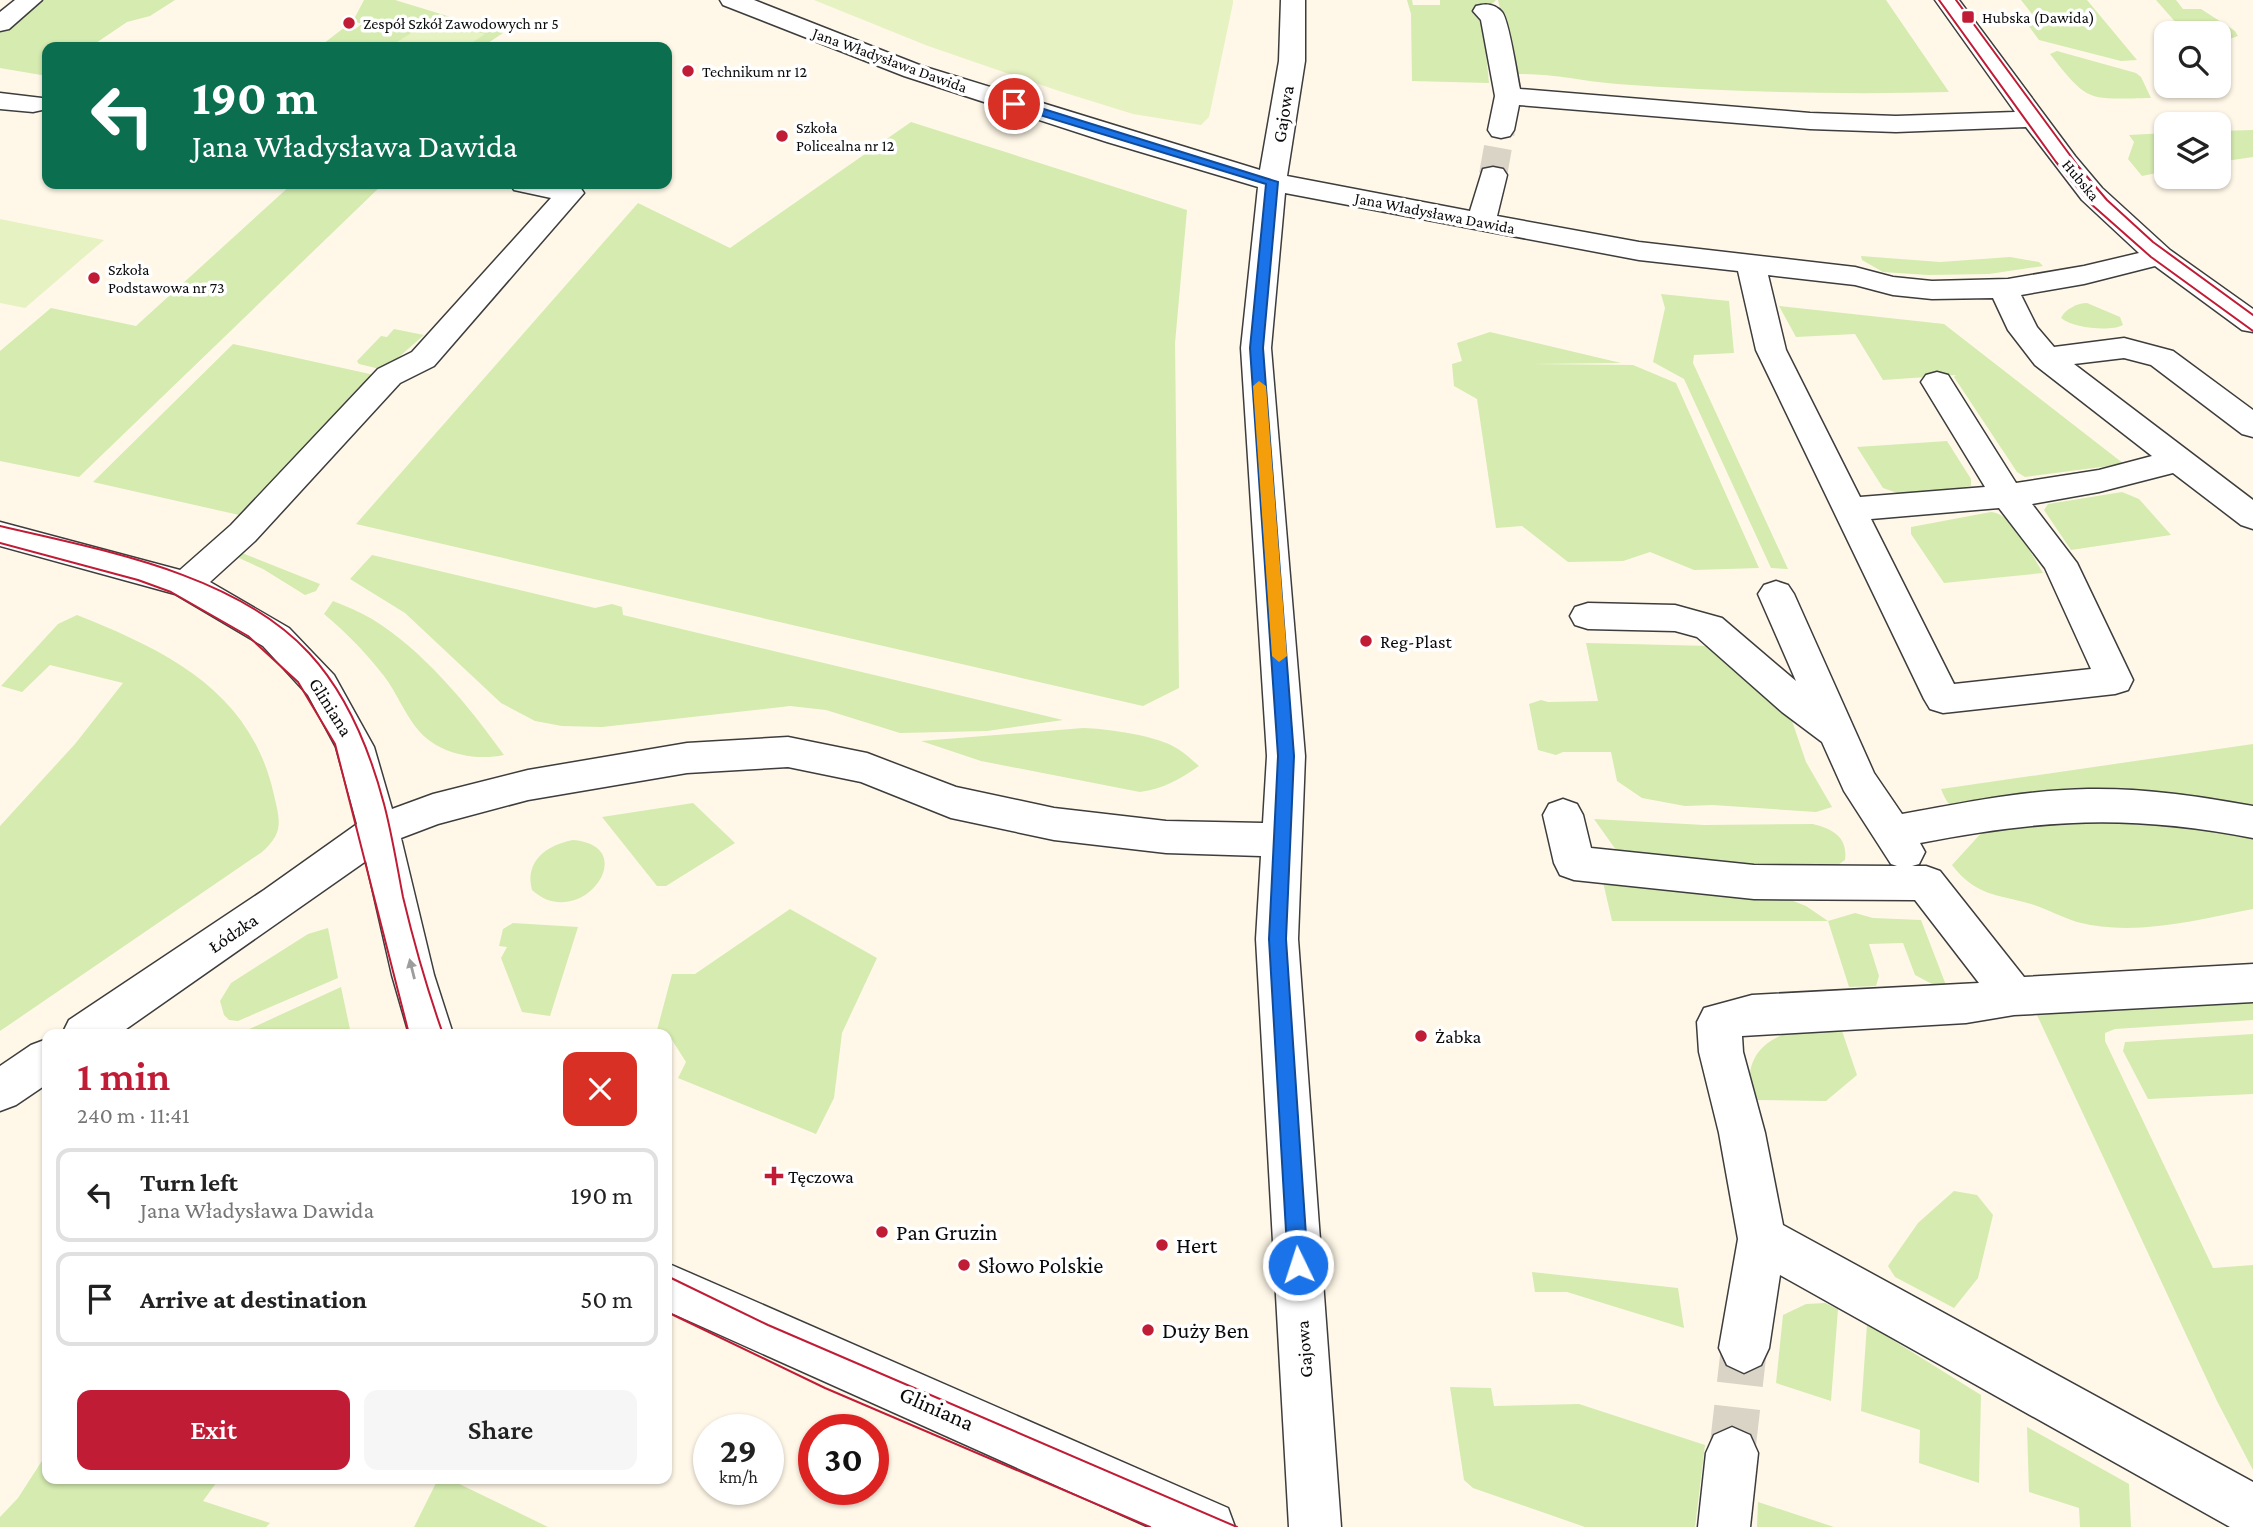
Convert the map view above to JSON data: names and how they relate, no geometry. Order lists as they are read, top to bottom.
{
  "streets": {
    "street": [
      "Jana Władysława Dawida",
      "Gajowa",
      "Hubska",
      "Gliniana",
      "Łódzka"
    ]
  },
  "crossings": [
    ["Jana Władysława Dawida", "Gajowa"],
    ["Jana Władysława Dawida", "Hubska"],
    ["Gajowa", "Łódzka"],
    ["Gliniana", "Łódzka"]
  ],
  "places": {
    "transit": ["Hubska (Dawida)"],
    "other": [
      "Zespół Szkół Zawodowych nr 5",
      "Technikum nr 12",
      "Szkoła Policealna nr 12",
      "Szkoła Podstawowa nr 73",
      "Reg-Plast",
      "Żabka",
      "Pan Gruzin",
      "Hert",
      "Słowo Polskie",
      "Duży Ben"
    ],
    "health": ["Tęczowa"]
  },
  "page": {
    "turn": ["190 m", "Jana Władysława Dawida"],
    "heading": ["1 min", "240 m · 11:41"],
    "list": [
      {
        "name": "Turn left",
        "note": "Jana Władysława Dawida",
        "value": "190 m"
      },
      {
        "name": "Arrive at destination",
        "value": "50 m"
      }
    ],
    "buttons": ["Exit", "Share"],
    "speed": "29 km/h",
    "limit": "30"
  }
}
